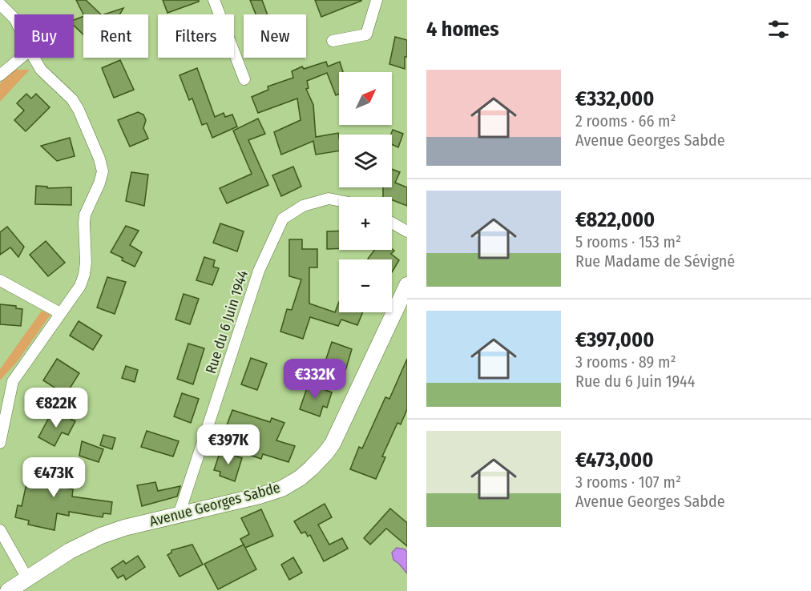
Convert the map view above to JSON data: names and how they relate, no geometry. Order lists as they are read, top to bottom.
{
  "streets": {
    "street": ["Rue du 6 Juin 1944", "Avenue Georges Sabde"]
  },
  "crossings": [
    ["Rue du 6 Juin 1944", "Avenue Georges Sabde"]
  ],
  "north": "top right",
  "page": {
    "heading": "4 homes",
    "chip": [
      "Buy",
      "Rent",
      "Filters",
      "New"
    ],
    "list": [
      {
        "name": "€332,000",
        "note": "2 rooms · 66 m² · Avenue Georges Sabde"
      },
      {
        "name": "€822,000",
        "note": "5 rooms · 153 m² · Rue Madame de Sévigné"
      },
      {
        "name": "€397,000",
        "note": "3 rooms · 89 m² · Rue du 6 Juin 1944"
      },
      {
        "name": "€473,000",
        "note": "3 rooms · 107 m² · Avenue Georges Sabde"
      }
    ],
    "map_buttons": ["+", "−"],
    "price": [
      "€332K",
      "€822K",
      "€397K",
      "€473K"
    ]
  }
}
